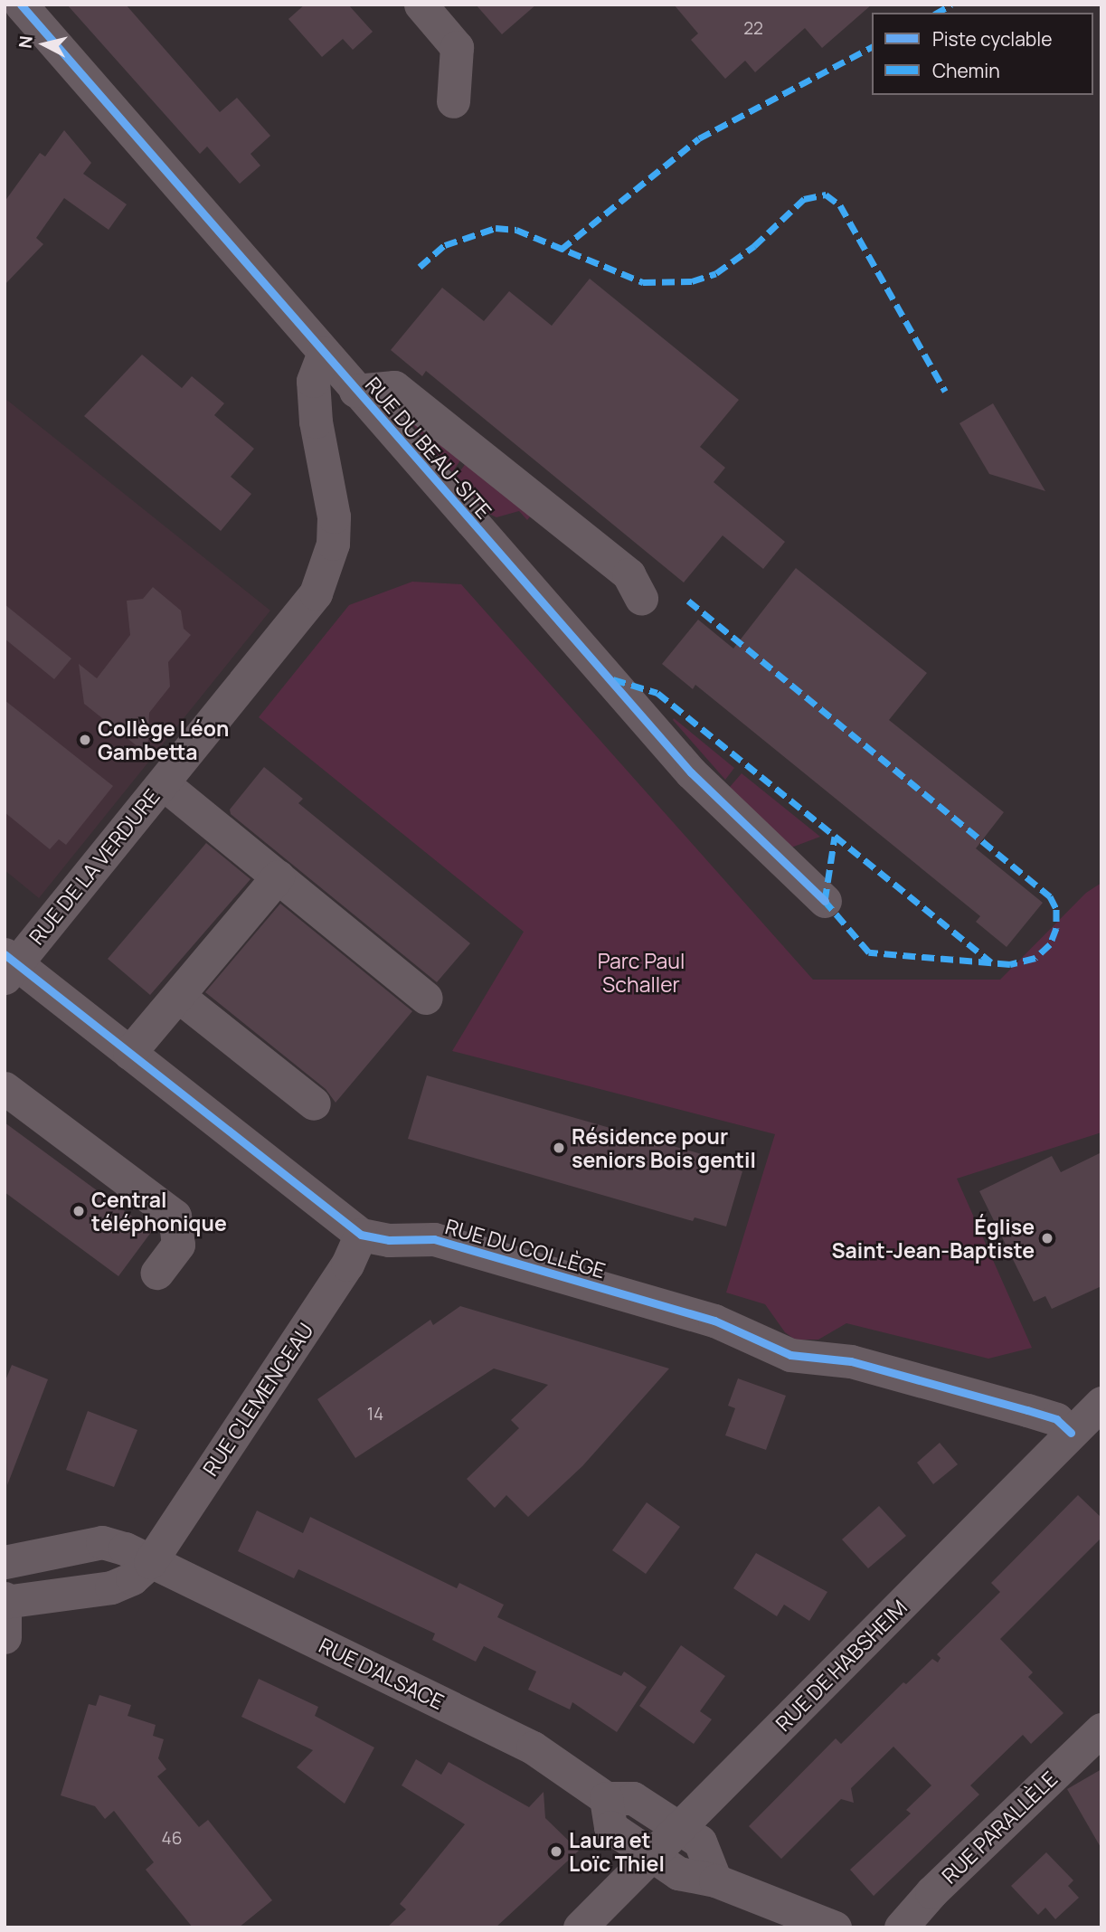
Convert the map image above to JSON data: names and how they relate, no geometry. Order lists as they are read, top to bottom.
{
  "streets": {
    "street": [
      "RUE DU BEAU-SITE",
      "RUE DE LA VERDURE",
      "RUE DU COLLÈGE",
      "RUE CLEMENCEAU",
      "RUE DE HABSHEIM",
      "RUE D'ALSACE",
      "RUE PARALLÈLE"
    ]
  },
  "crossings": [
    ["RUE DU BEAU-SITE", "RUE DE LA VERDURE"],
    ["RUE DE LA VERDURE", "RUE DU COLLÈGE"],
    ["RUE DU COLLÈGE", "RUE CLEMENCEAU"],
    ["RUE DU COLLÈGE", "RUE DE HABSHEIM"],
    ["RUE CLEMENCEAU", "RUE D'ALSACE"],
    ["RUE DE HABSHEIM", "RUE D'ALSACE"]
  ],
  "parks": ["Parc Paul Schaller"],
  "places": [
    "Collège Léon Gambetta",
    "Résidence pour seniors Bois gentil",
    "Central téléphonique",
    "Église Saint-Jean-Baptiste",
    "Laura et Loïc Thiel"
  ],
  "house_numbers": ["22", "14", "46"],
  "legend": ["Piste cyclable", "Chemin"],
  "north": "left"
}
